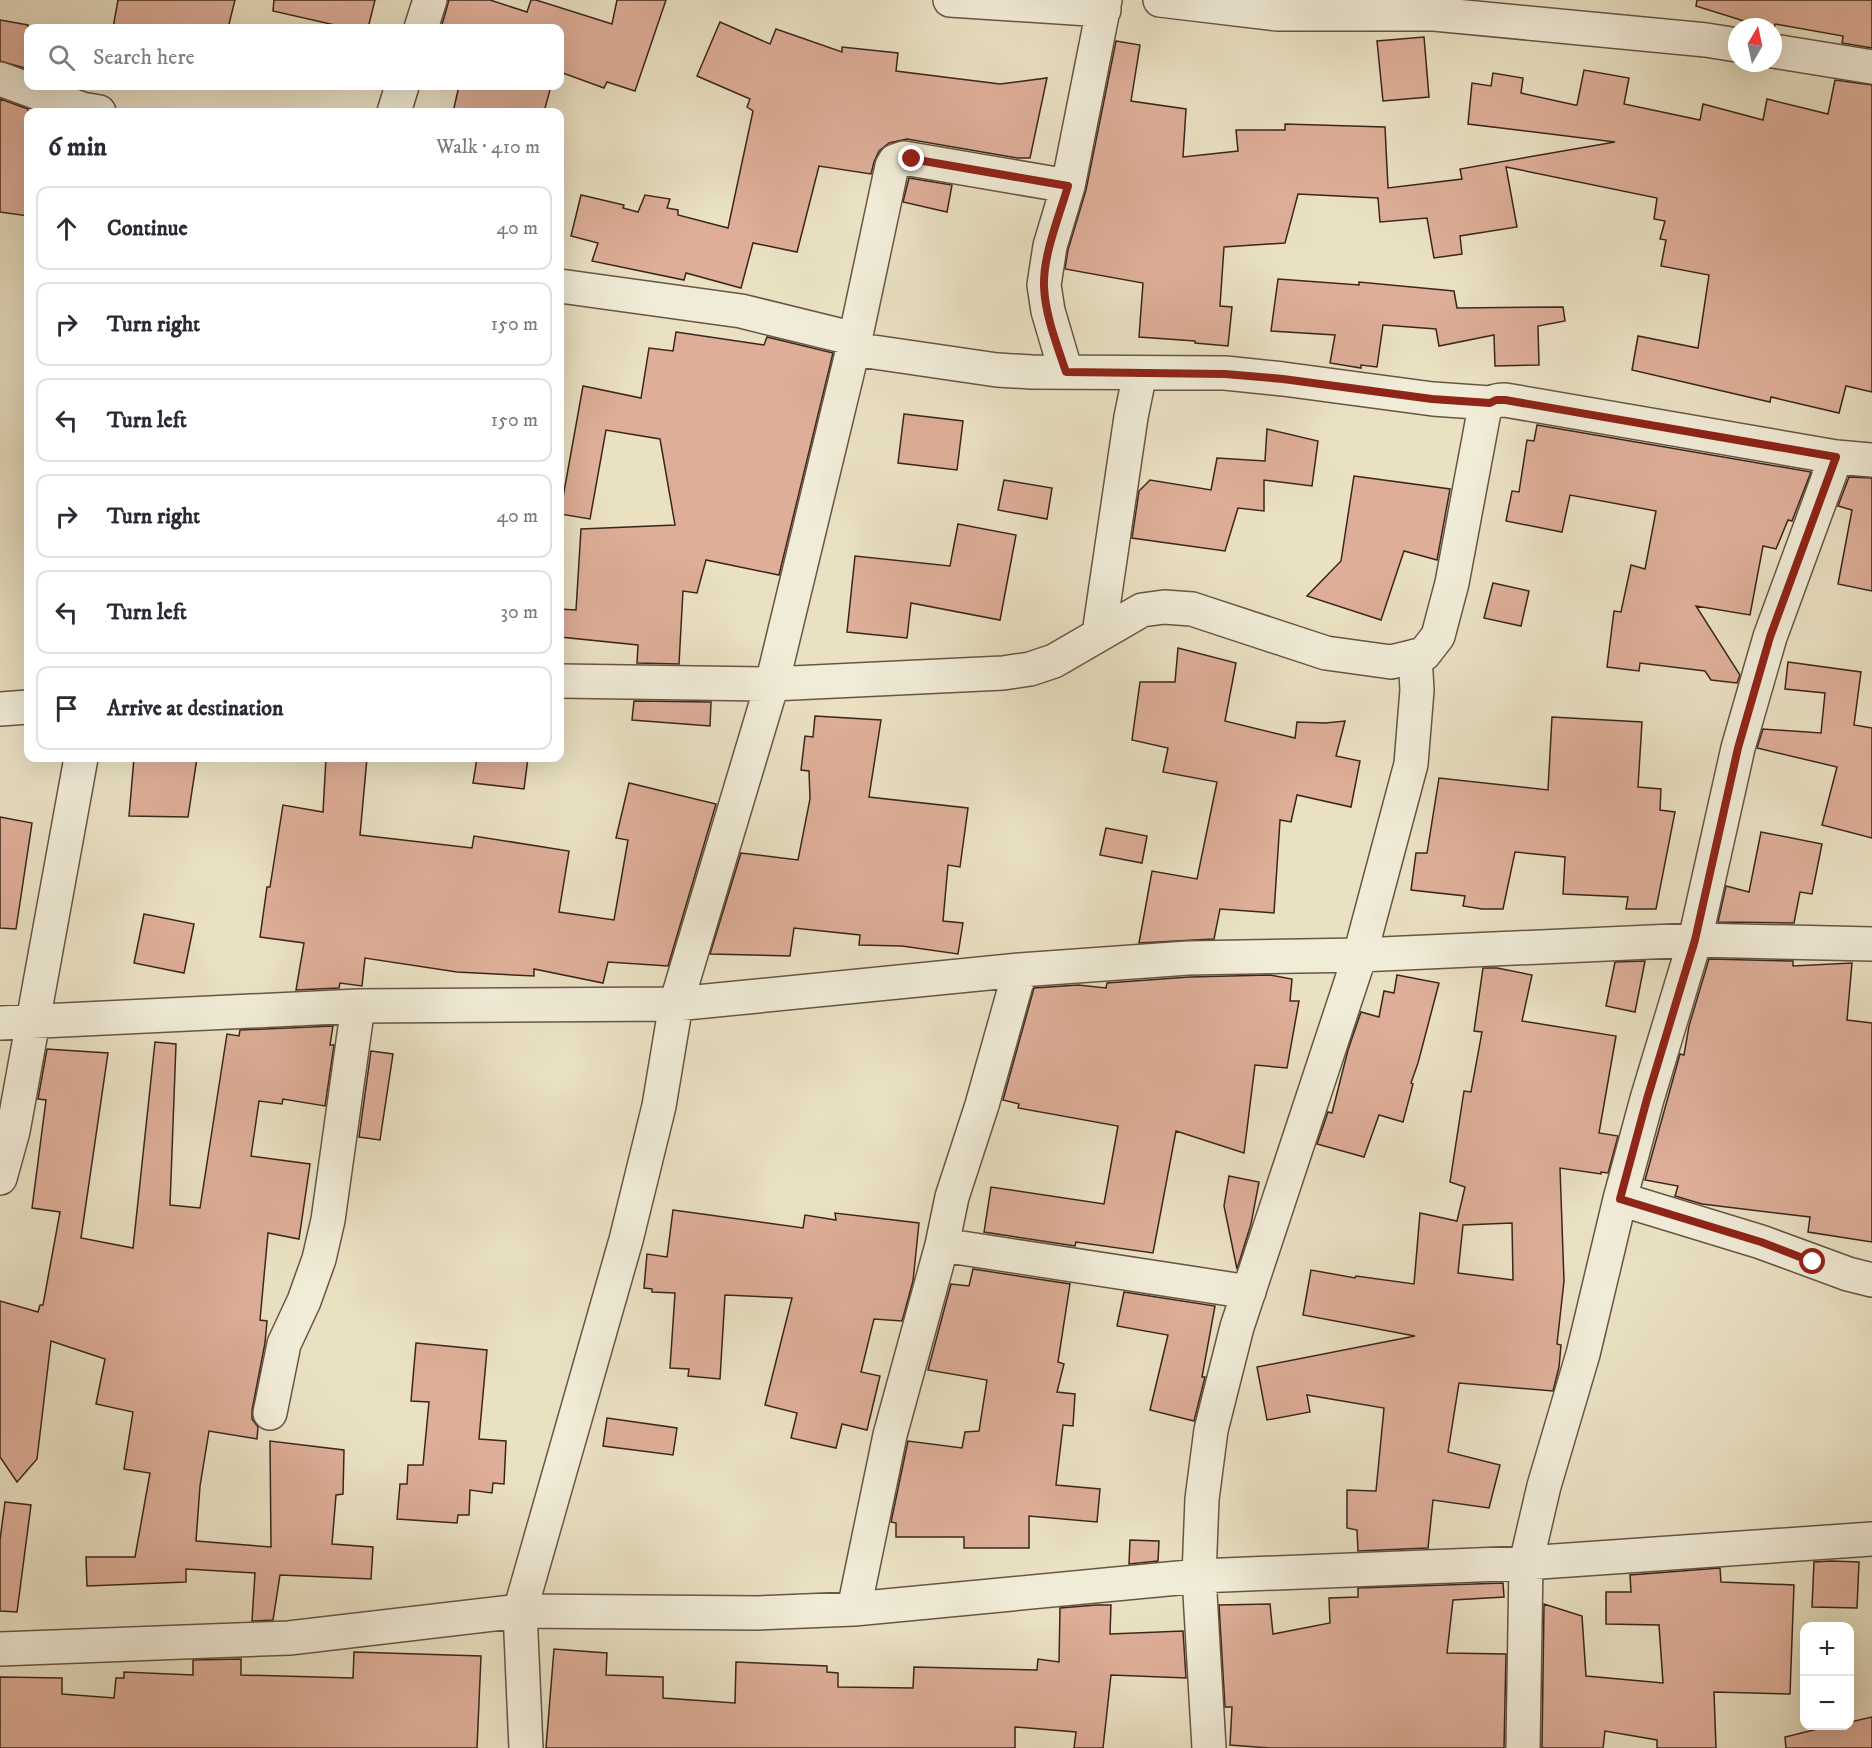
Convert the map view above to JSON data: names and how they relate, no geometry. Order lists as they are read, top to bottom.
{
  "north": "top",
  "page": {
    "search": "Search here",
    "heading": ["6 min", "Walk · 410 m"],
    "list": [
      ["Continue", "40 m"],
      ["Turn right", "150 m"],
      ["Turn left", "150 m"],
      ["Turn right", "40 m"],
      ["Turn left", "30 m"],
      "Arrive at destination"
    ],
    "map_buttons": ["+", "−"]
  }
}
